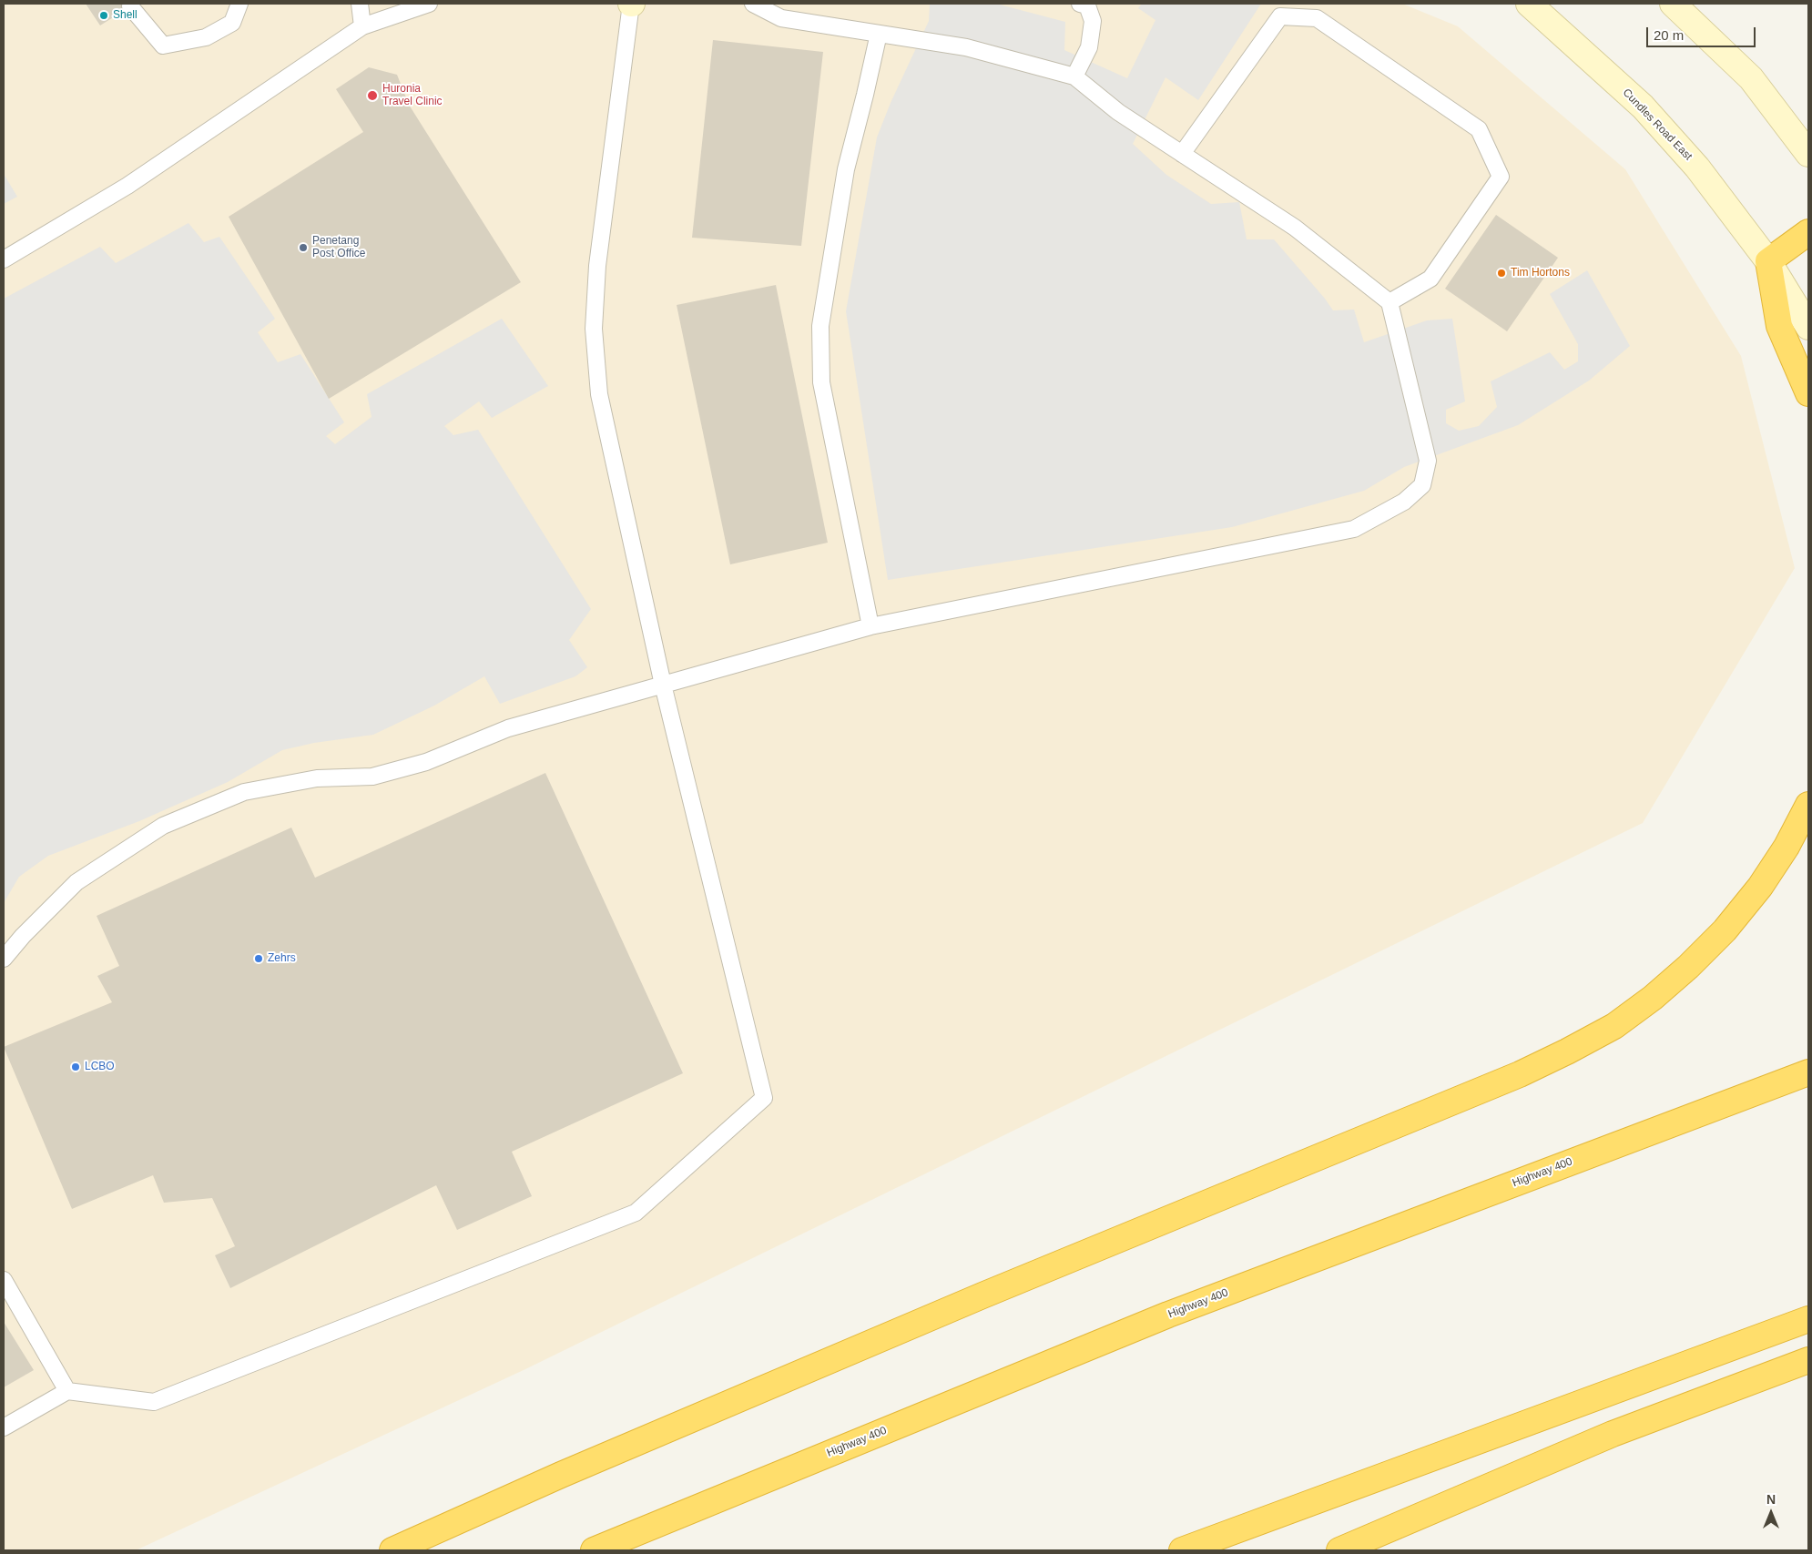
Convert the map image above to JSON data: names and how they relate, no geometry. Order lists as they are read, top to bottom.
{
  "streets": {
    "highway": ["Highway 400"],
    "main road": ["Cundles Road East"]
  },
  "places": [
    "Shell",
    "Huronia Travel Clinic",
    "Penetang Post Office",
    "Tim Hortons",
    "Zehrs",
    "LCBO"
  ],
  "scale_bar": "20 m",
  "north": "top"
}
